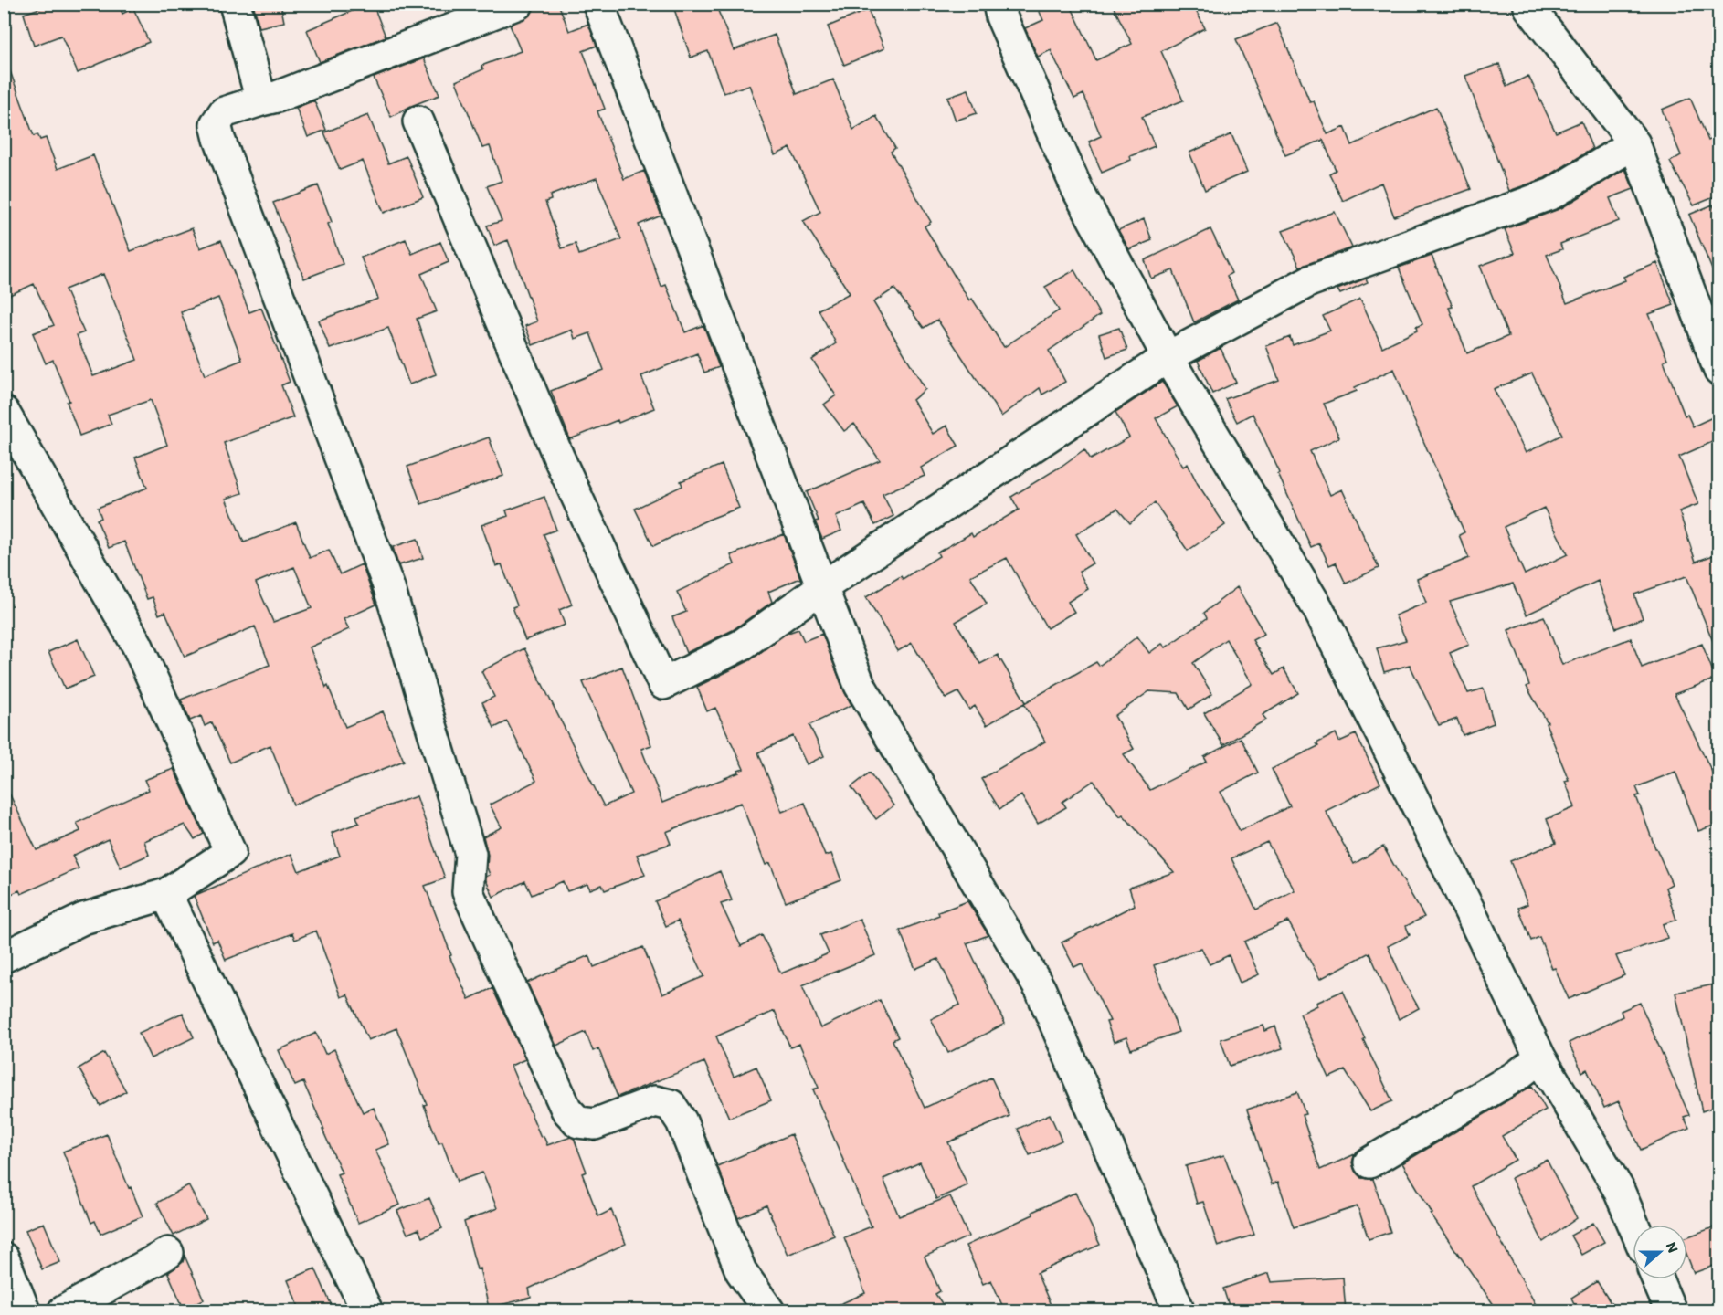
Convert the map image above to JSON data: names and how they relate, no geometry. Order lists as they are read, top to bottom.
{
  "north": "right"
}
